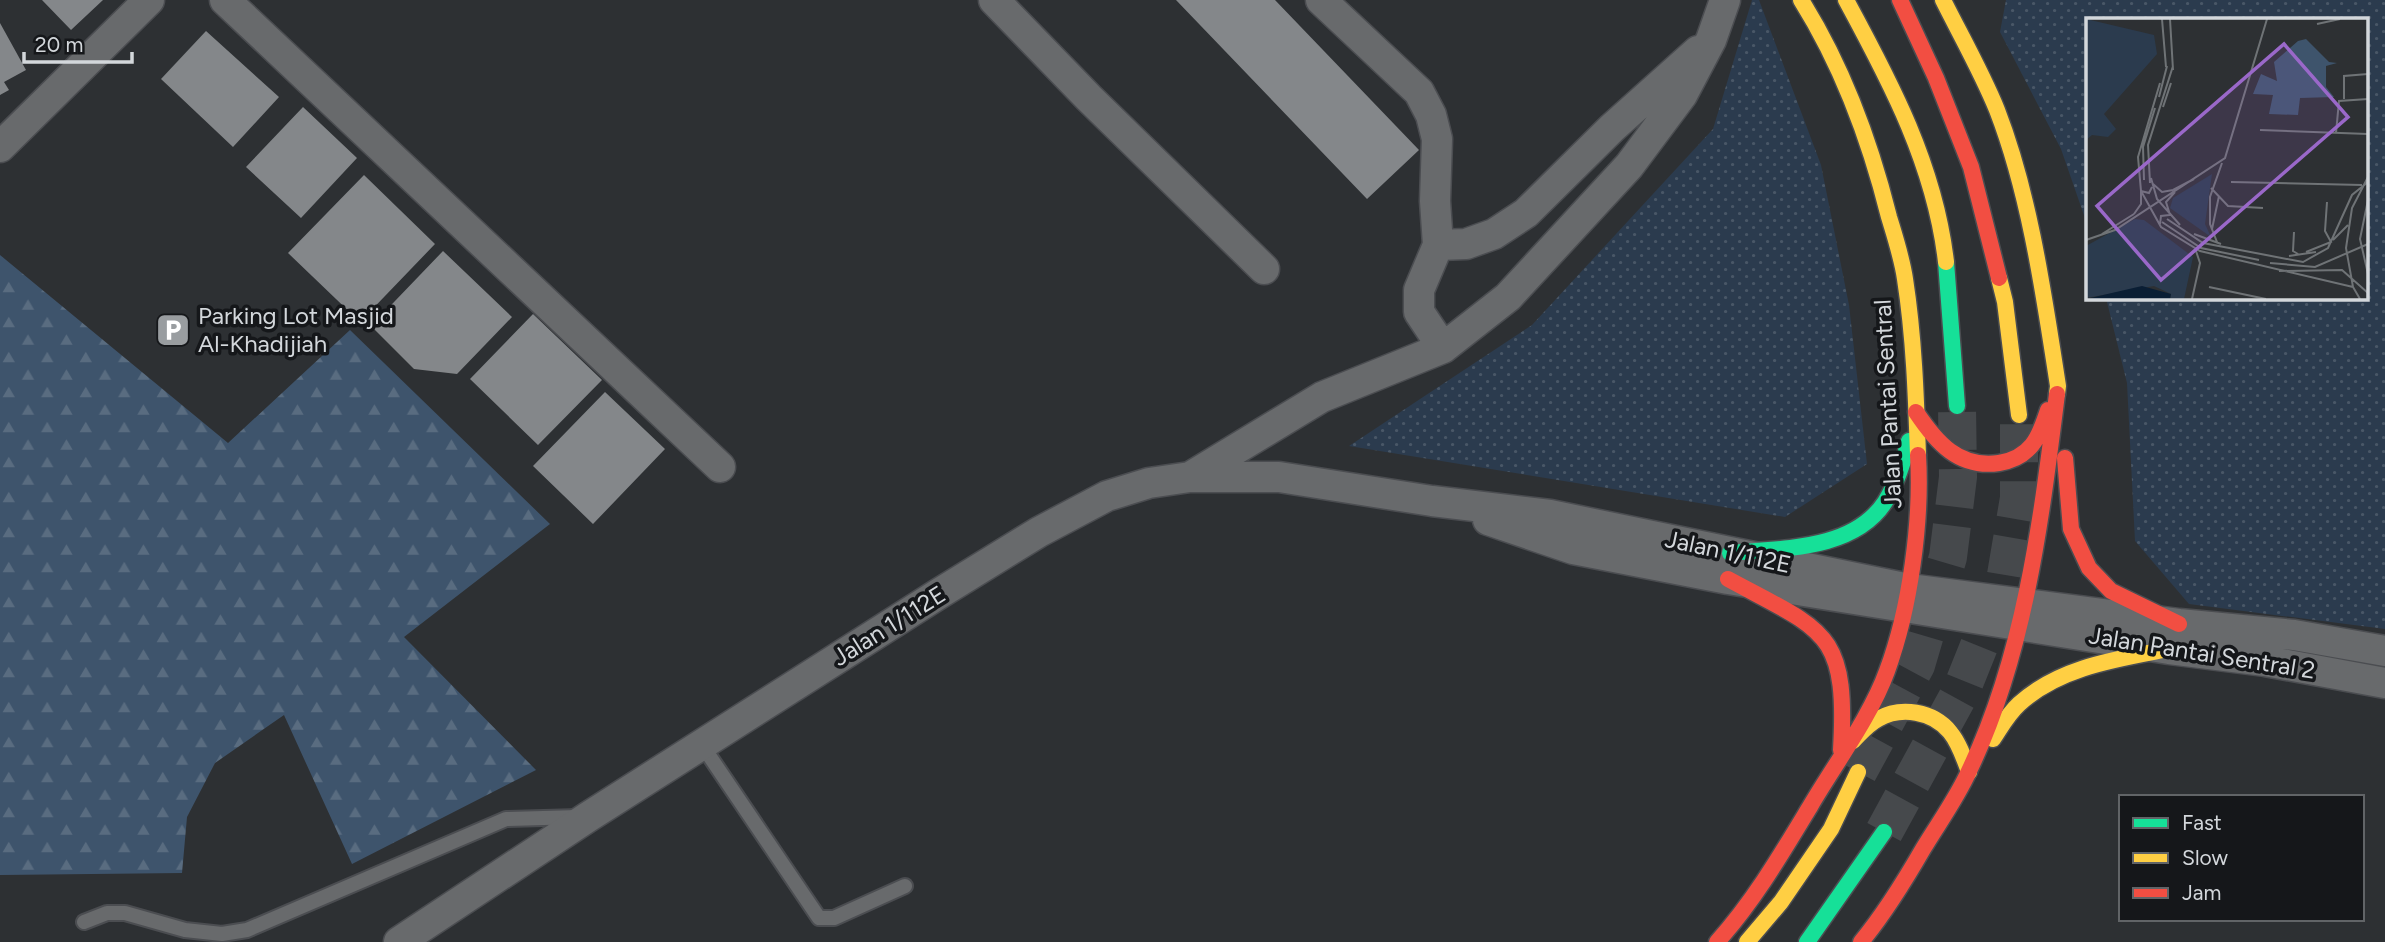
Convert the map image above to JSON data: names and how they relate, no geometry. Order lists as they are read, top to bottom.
{
  "streets": {
    "main road": ["Jalan Pantai Sentral"],
    "street": ["Jalan 1/112E", "Jalan Pantai Sentral 2"]
  },
  "crossings": [
    ["Jalan Pantai Sentral", "Jalan 1/112E"],
    ["Jalan 1/112E", "Jalan Pantai Sentral 2"]
  ],
  "places": {
    "parking": ["Parking Lot Masjid Al-Khadijiah"]
  },
  "legend": ["Fast", "Slow", "Jam"],
  "scale_bar": "20 m"
}
